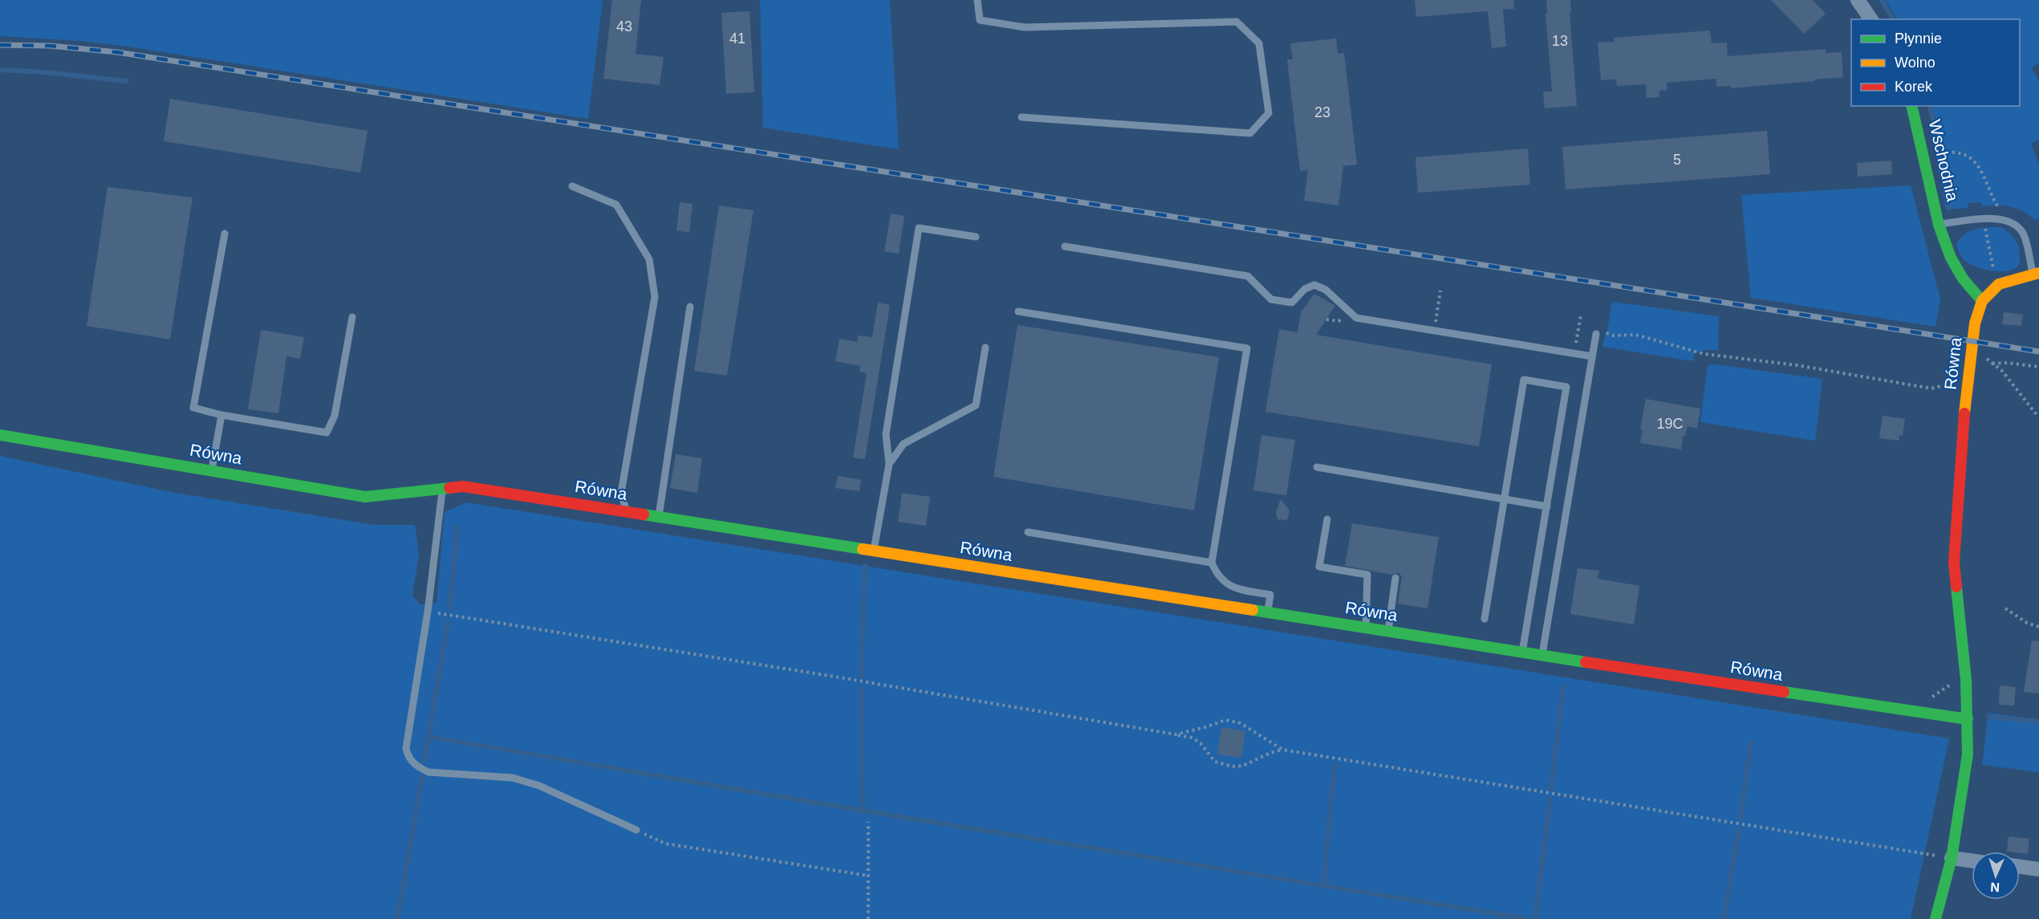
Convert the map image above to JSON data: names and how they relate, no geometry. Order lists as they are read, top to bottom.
{
  "streets": {
    "street": ["Wschodnia", "Równa"]
  },
  "crossings": [
    ["Wschodnia", "Równa"]
  ],
  "house_numbers": [
    "43",
    "41",
    "13",
    "23",
    "5",
    "19C"
  ],
  "legend": ["Płynnie", "Wolno", "Korek"],
  "north": "bottom"
}
